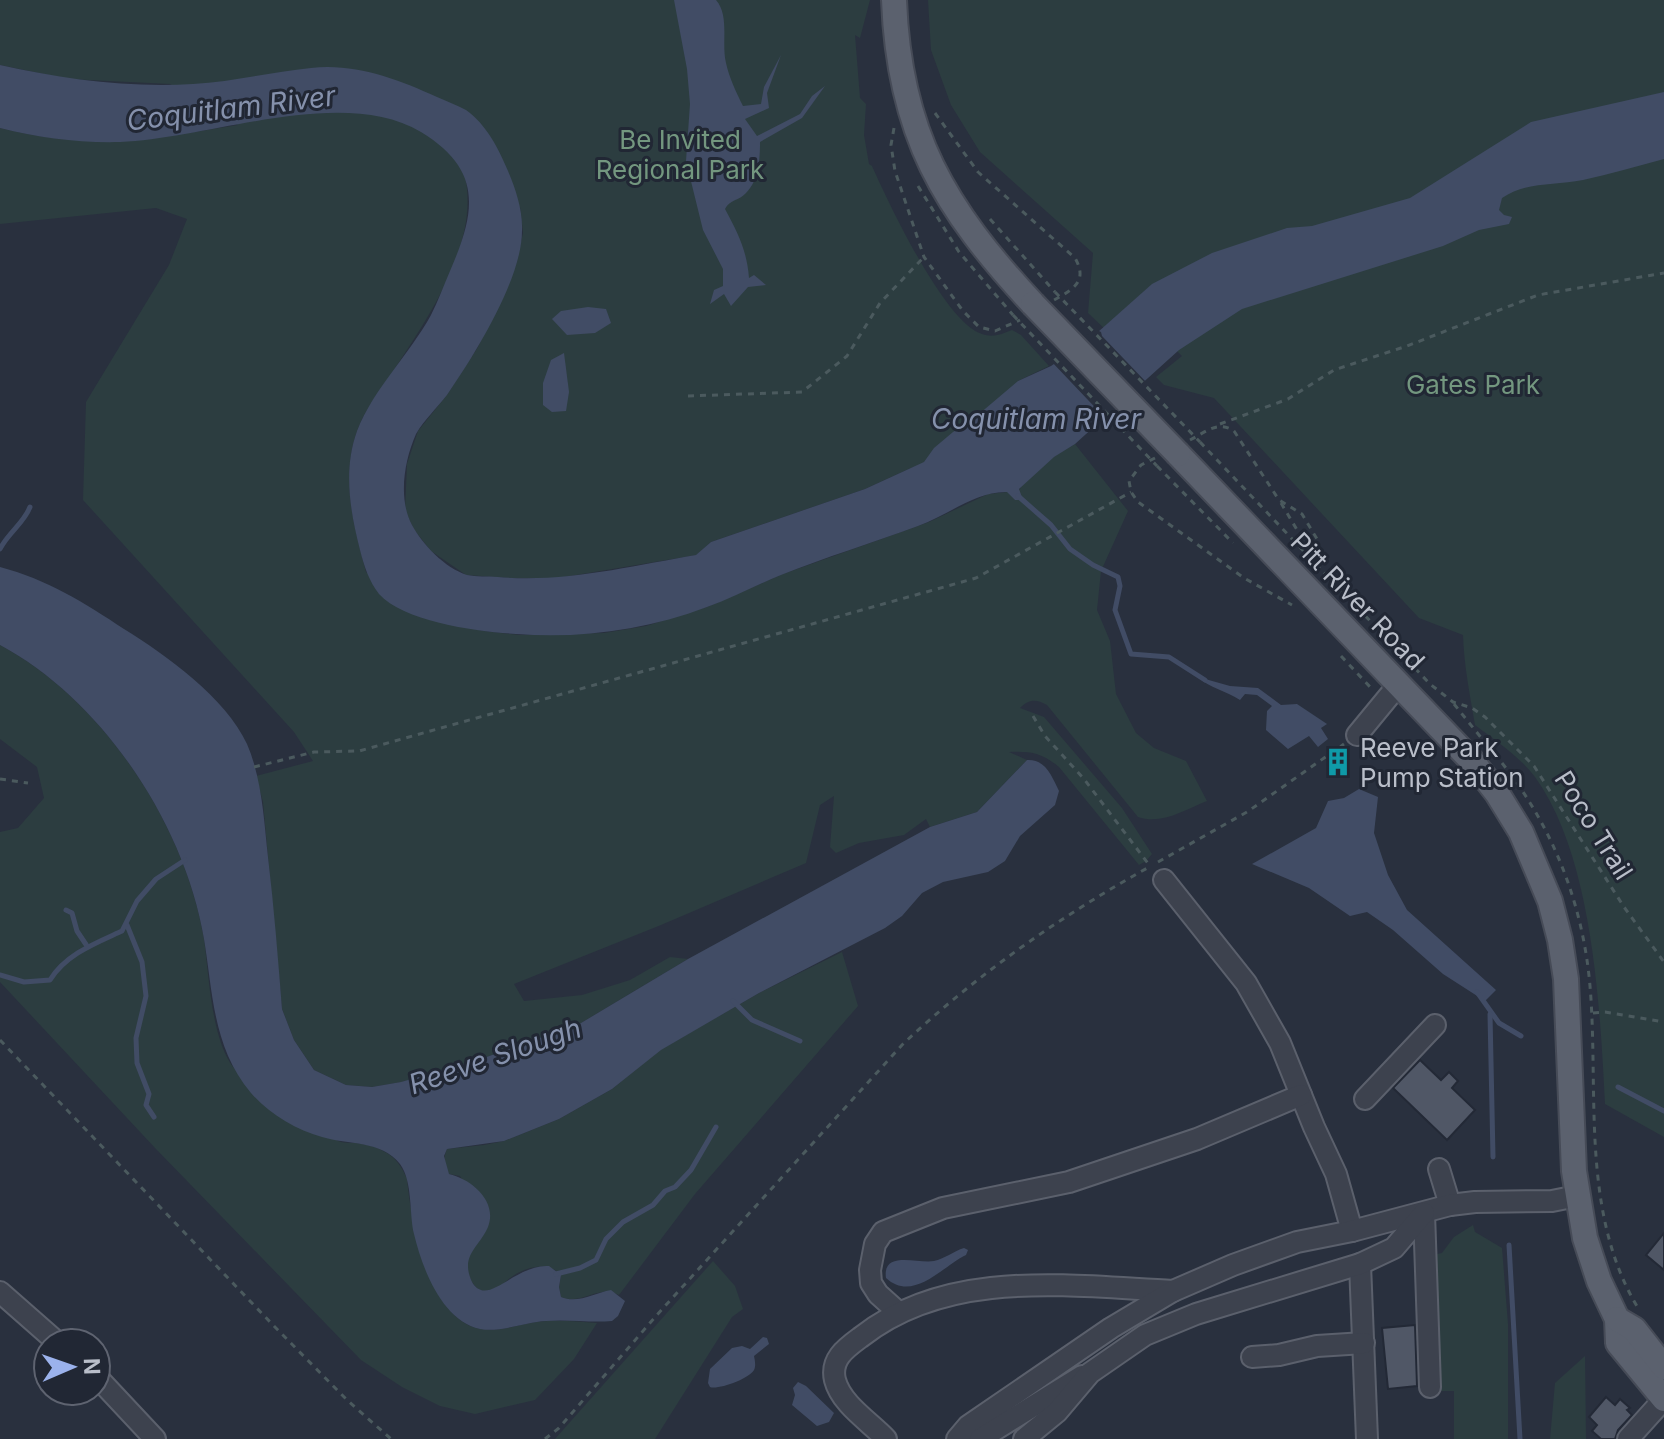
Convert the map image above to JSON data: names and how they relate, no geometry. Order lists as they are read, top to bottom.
{
  "streets": {
    "main road": ["Pitt River Road"],
    "path": ["Poco Trail"]
  },
  "water": ["Coquitlam River", "Reeve Slough"],
  "parks": ["Be Invited Regional Park", "Gates Park"],
  "places": {
    "building": ["Reeve Park Pump Station"]
  },
  "north": "right"
}
